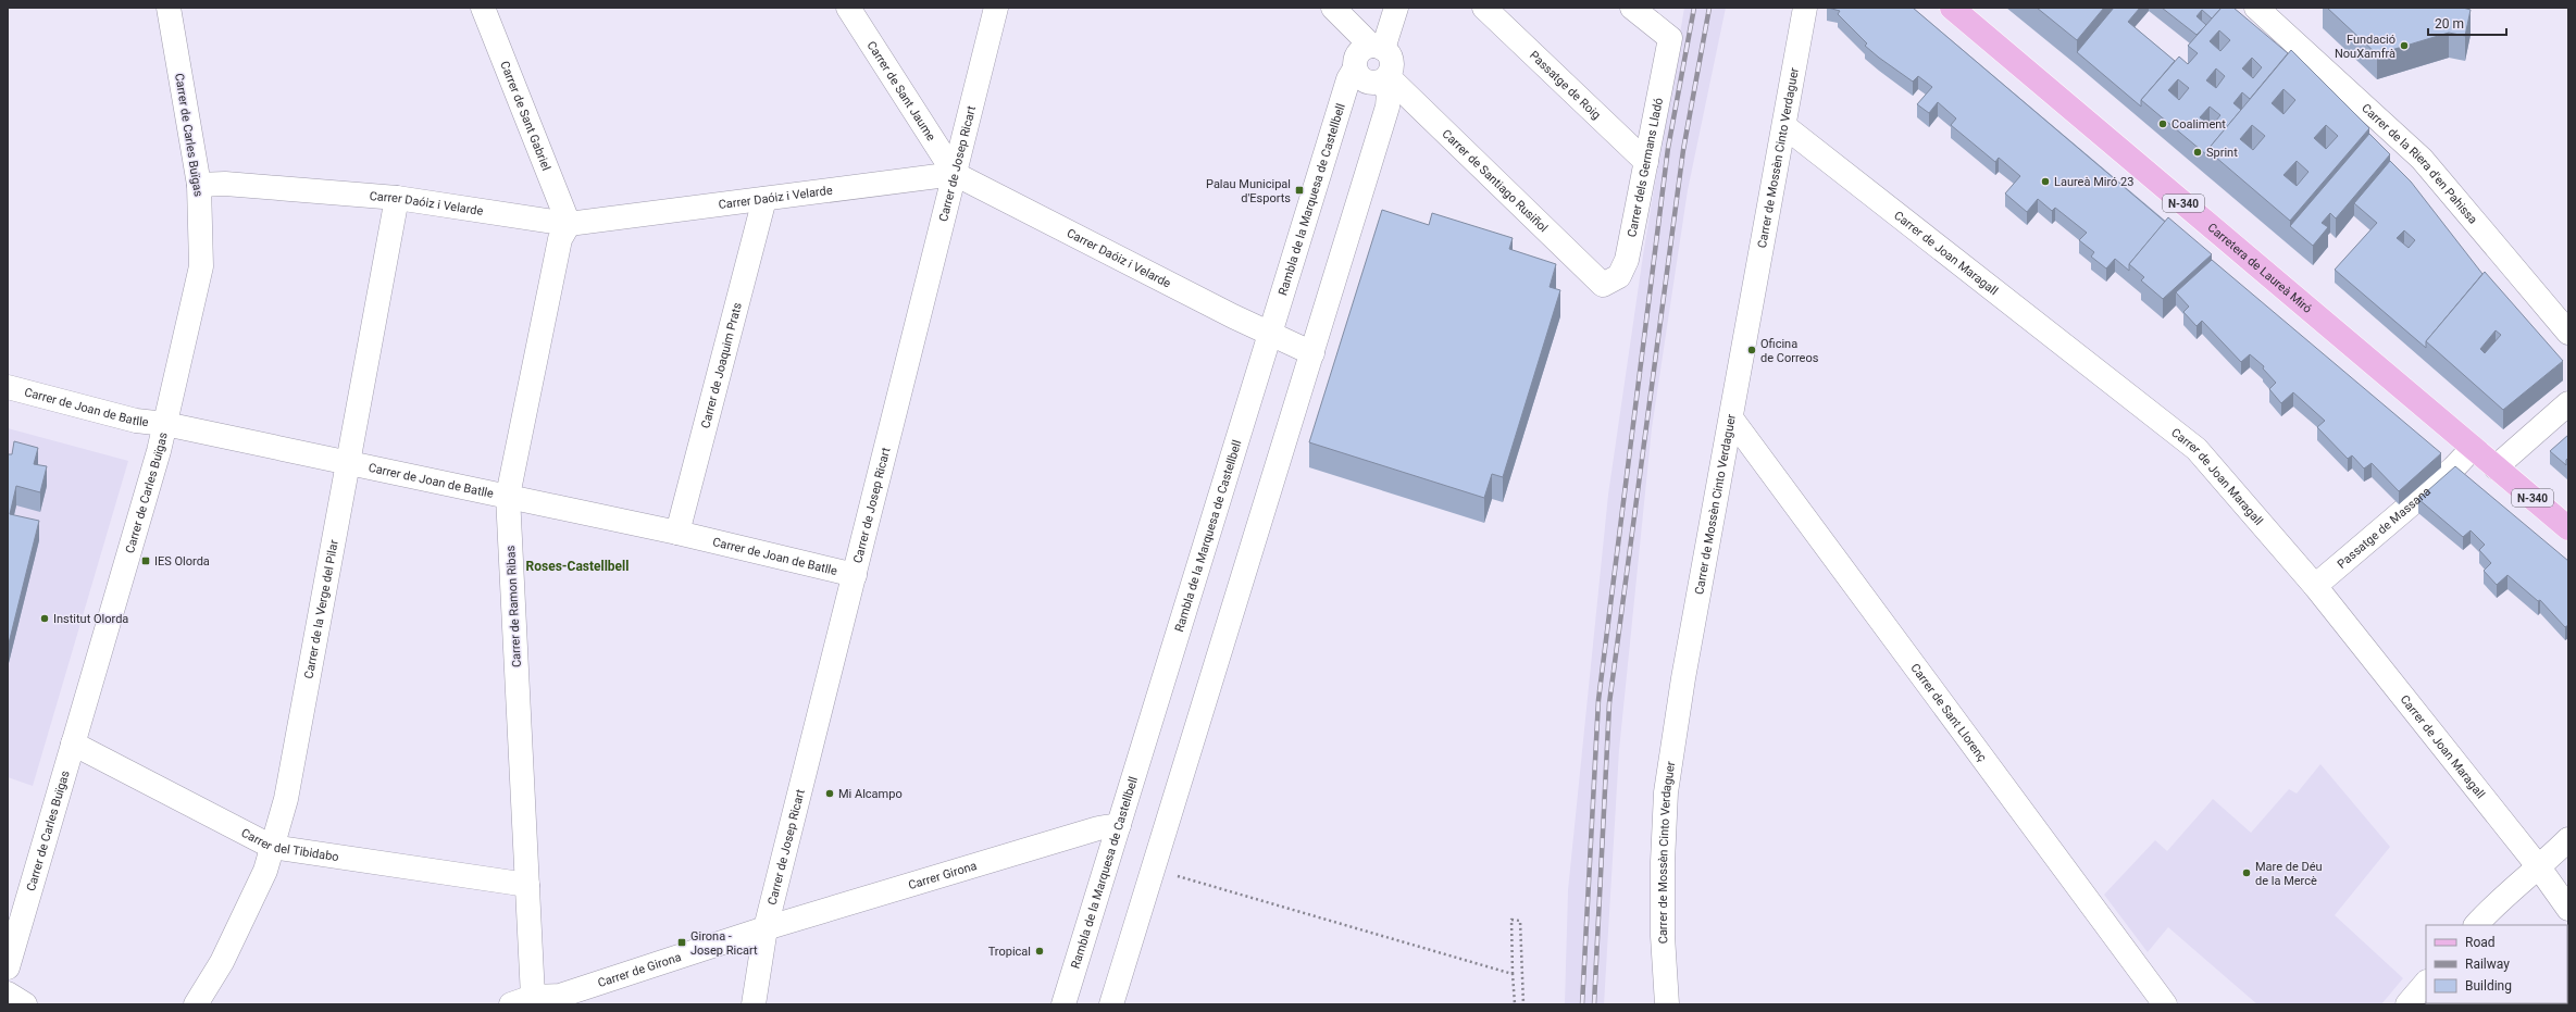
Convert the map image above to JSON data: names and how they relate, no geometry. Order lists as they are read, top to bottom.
{
  "streets": {
    "main road": ["N-340", "Carretera de Laureà Miró"],
    "street": [
      "Passatge de Roig",
      "Carrer de Sant Jaume",
      "Carrer de Sant Gabriel",
      "Carrer de Carles Buïgas",
      "Carrer de Mossèn Cinto Verdaguer",
      "Carrer de Josep Ricart",
      "Carrer de la Riera d'en Pahissa",
      "Carrer dels Germans Lladó",
      "Carrer de Santiago Rusiñol",
      "Carrer Daóiz i Velarde",
      "Rambla de la Marquesa de Castellbell",
      "Carrer de Joan Maragall",
      "Carrer de Joaquim Prats",
      "Carrer de Joan de Batlle",
      "Passatge de Massana",
      "Carrer de Ramon Ribas",
      "Carrer de la Verge del Pilar",
      "Carrer de Sant Llorenç",
      "Carrer del Tibidabo",
      "Carrer Girona",
      "Carrer de Girona"
    ]
  },
  "crossings": [
    ["Passatge de Roig", "Carrer dels Germans Lladó"],
    ["Carrer de Sant Jaume", "Carrer de Josep Ricart"],
    ["Carrer de Sant Jaume", "Carrer Daóiz i Velarde"],
    ["Carrer de Sant Gabriel", "Carrer Daóiz i Velarde"],
    ["Carrer de Sant Gabriel", "Carrer de Ramon Ribas"],
    ["Carrer de Carles Buïgas", "Carrer Daóiz i Velarde"],
    ["Carrer de Carles Buïgas", "Carrer de Joan de Batlle"],
    ["Carrer de Carles Buïgas", "Carrer del Tibidabo"],
    ["Carrer de Mossèn Cinto Verdaguer", "Carrer de Joan Maragall"],
    ["Carrer de Mossèn Cinto Verdaguer", "Carrer de Sant Llorenç"],
    ["Carrer de Josep Ricart", "Carrer Daóiz i Velarde"],
    ["Carrer de Josep Ricart", "Carrer de Joan de Batlle"],
    ["Carrer de Josep Ricart", "Carrer Girona"],
    ["Carrer de Josep Ricart", "Carrer de Girona"],
    ["Carrer dels Germans Lladó", "Carrer de Santiago Rusiñol"],
    ["Carrer de Santiago Rusiñol", "Rambla de la Marquesa de Castellbell"],
    ["Carrer Daóiz i Velarde", "Rambla de la Marquesa de Castellbell"],
    ["Carrer Daóiz i Velarde", "Carrer de Joaquim Prats"],
    ["Carrer Daóiz i Velarde", "Carrer de Ramon Ribas"],
    ["Carrer Daóiz i Velarde", "Carrer de la Verge del Pilar"],
    ["Rambla de la Marquesa de Castellbell", "Carrer Girona"],
    ["Carrer de Joan Maragall", "Passatge de Massana"],
    ["Carretera de Laureà Miró", "Passatge de Massana"],
    ["Carrer de Joaquim Prats", "Carrer de Joan de Batlle"],
    ["Carrer de Joan de Batlle", "Carrer de Ramon Ribas"],
    ["Carrer de Joan de Batlle", "Carrer de la Verge del Pilar"],
    ["Carrer de Ramon Ribas", "Carrer del Tibidabo"],
    ["Carrer de Ramon Ribas", "Carrer de Girona"],
    ["Carrer de la Verge del Pilar", "Carrer del Tibidabo"],
    ["Carrer Girona", "Carrer de Girona"]
  ],
  "districts": ["Roses-Castellbell"],
  "places": {
    "other": [
      "Fundació NouXamfrà",
      "Coaliment",
      "Sprint",
      "Laureà Miró 23",
      "Oficina de Correos",
      "Institut Olorda",
      "Mi Alcampo",
      "Mare de Déu de la Mercè",
      "Tropical"
    ],
    "transit": ["Palau Municipal d'Esports", "IES Olorda", "Girona - Josep Ricart"]
  },
  "legend": ["Road", "Railway", "Building"],
  "scale_bar": "20 m"
}
